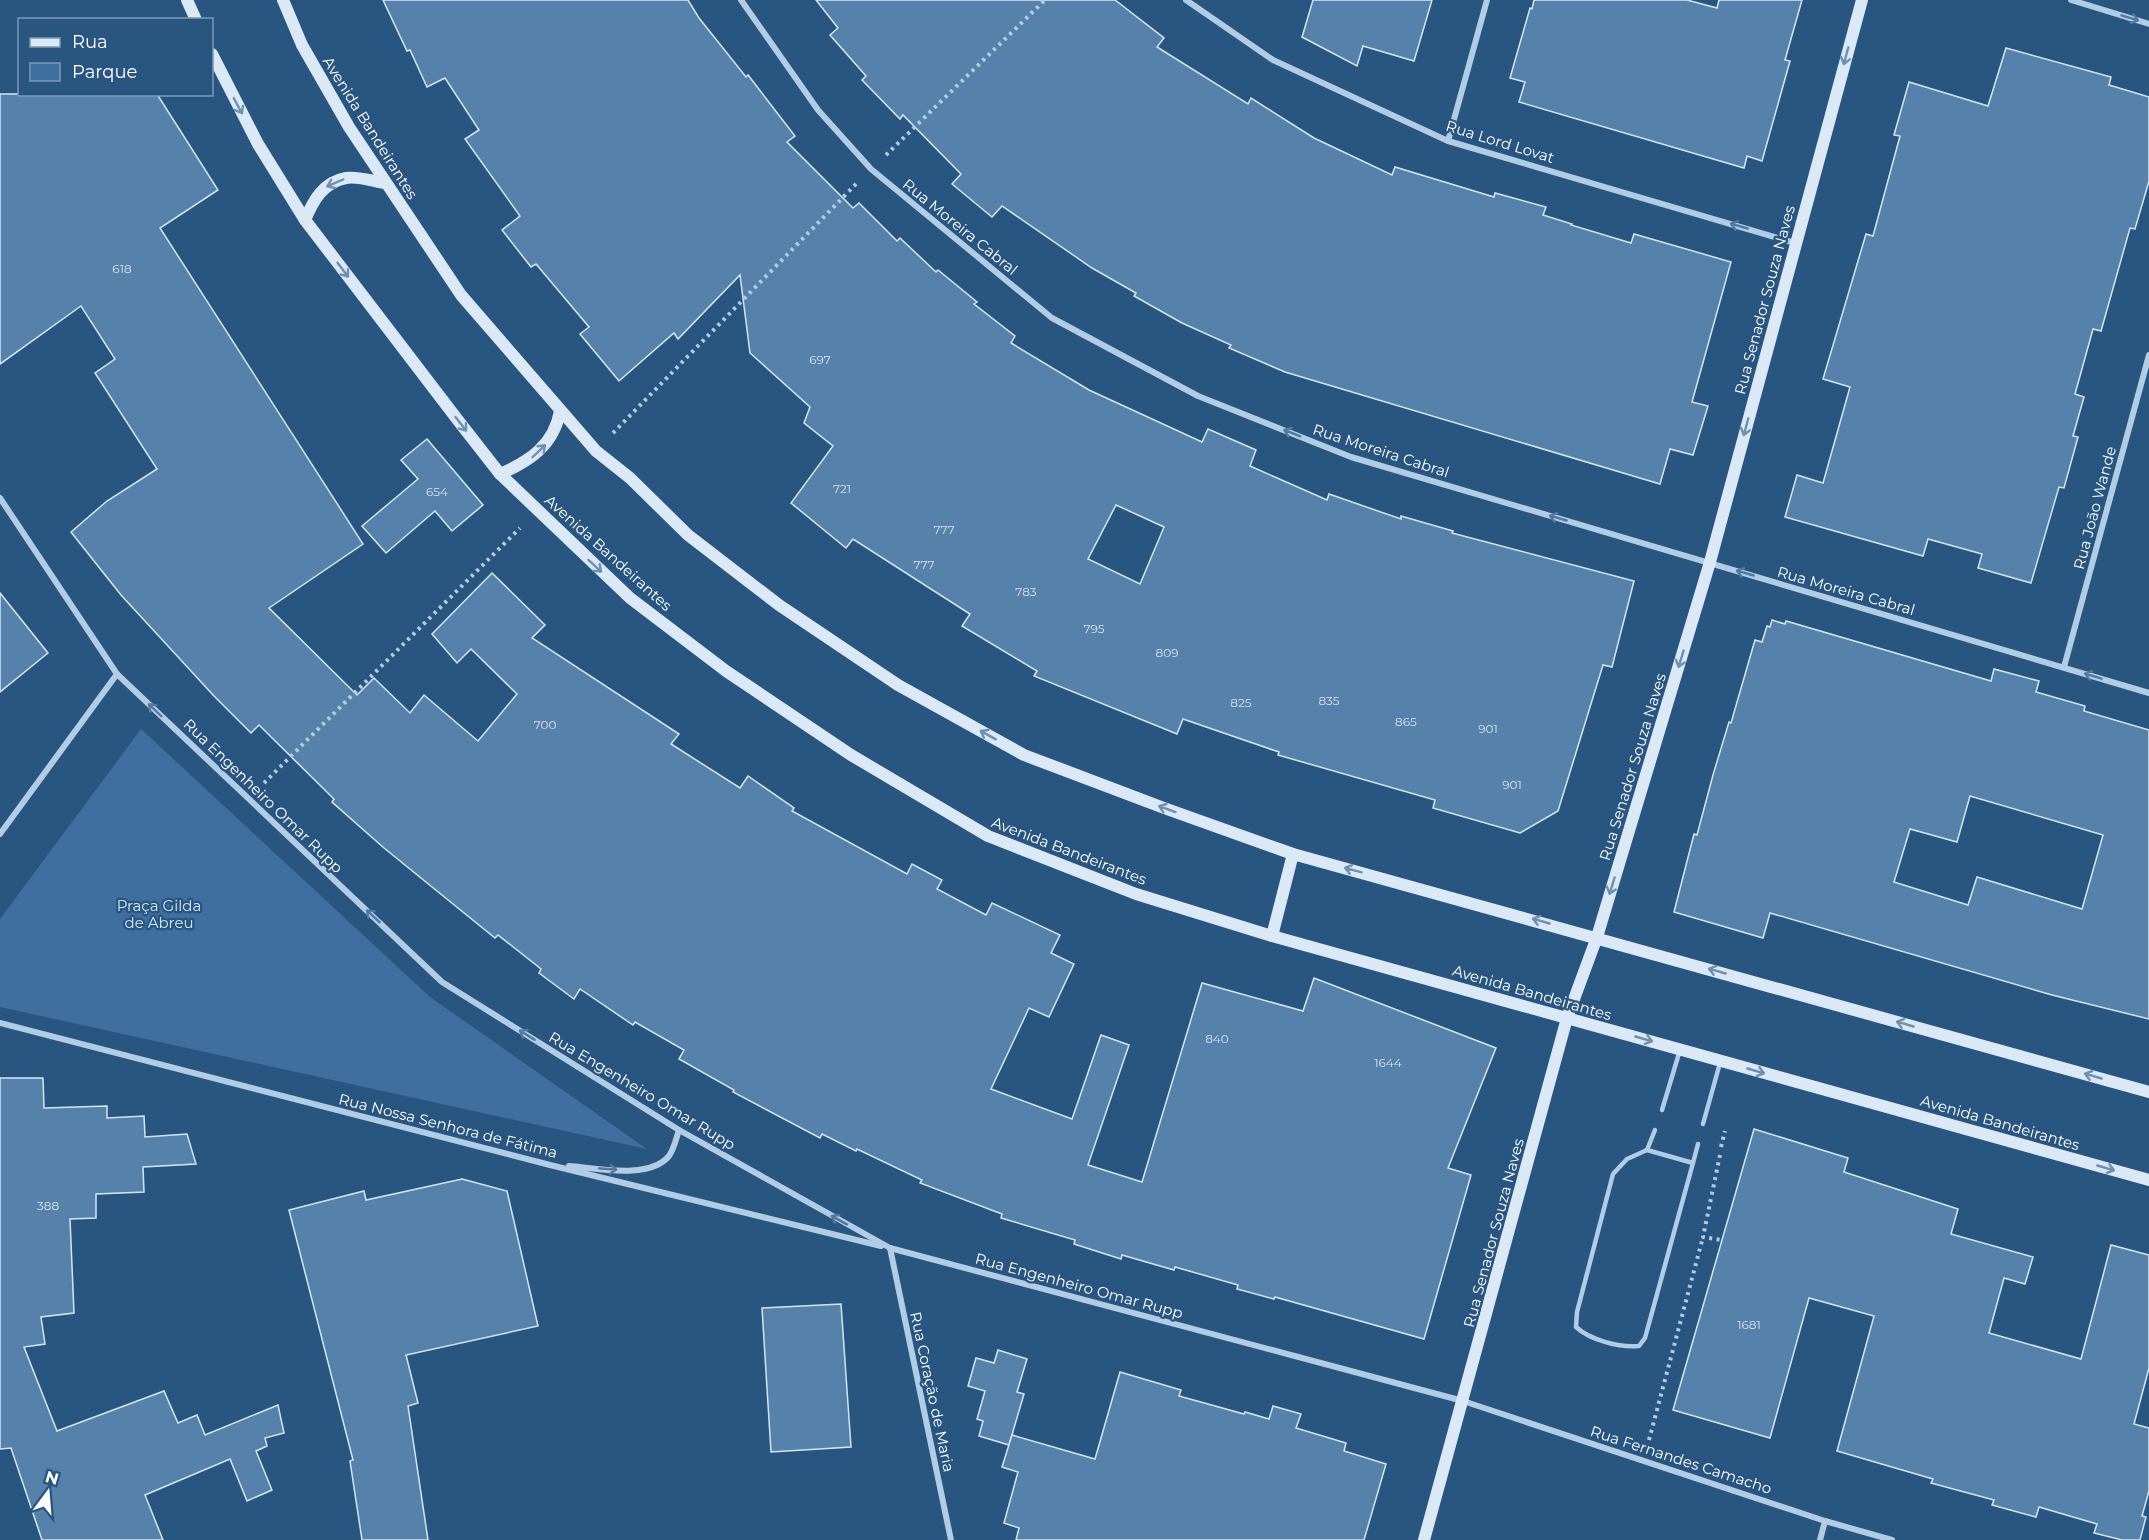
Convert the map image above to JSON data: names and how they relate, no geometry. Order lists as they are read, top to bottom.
{
  "streets": {
    "main road": ["Avenida Bandeirantes", "Rua Senador Souza Naves"],
    "street": [
      "Rua Lord Lovat",
      "Rua Moreira Cabral",
      "Rua João Wande",
      "Rua Engenheiro Omar Rupp",
      "Rua Nossa Senhora de Fátima",
      "Rua Coração de Maria",
      "Rua Fernandes Camacho"
    ]
  },
  "crossings": [
    ["Avenida Bandeirantes", "Rua Senador Souza Naves"],
    ["Rua Lord Lovat", "Rua Senador Souza Naves"],
    ["Rua Moreira Cabral", "Rua Senador Souza Naves"],
    ["Rua Moreira Cabral", "Rua João Wande"],
    ["Rua Senador Souza Naves", "Rua Engenheiro Omar Rupp"],
    ["Rua Senador Souza Naves", "Rua Fernandes Camacho"],
    ["Rua Engenheiro Omar Rupp", "Rua Nossa Senhora de Fátima"],
    ["Rua Engenheiro Omar Rupp", "Rua Coração de Maria"],
    ["Rua Engenheiro Omar Rupp", "Rua Fernandes Camacho"],
    ["Rua Nossa Senhora de Fátima", "Rua Coração de Maria"]
  ],
  "one_way": [
    "Rua Lord Lovat",
    "Rua Moreira Cabral",
    "Rua Senador Souza Naves",
    "Rua Engenheiro Omar Rupp"
  ],
  "parks": ["Praça Gilda de Abreu"],
  "house_numbers": [
    "618",
    "697",
    "721",
    "654",
    "777",
    "777",
    "783",
    "795",
    "809",
    "835",
    "825",
    "865",
    "700",
    "901",
    "901",
    "840",
    "1644",
    "388",
    "1681"
  ],
  "legend": ["Rua", "Parque"],
  "north": "top"
}
